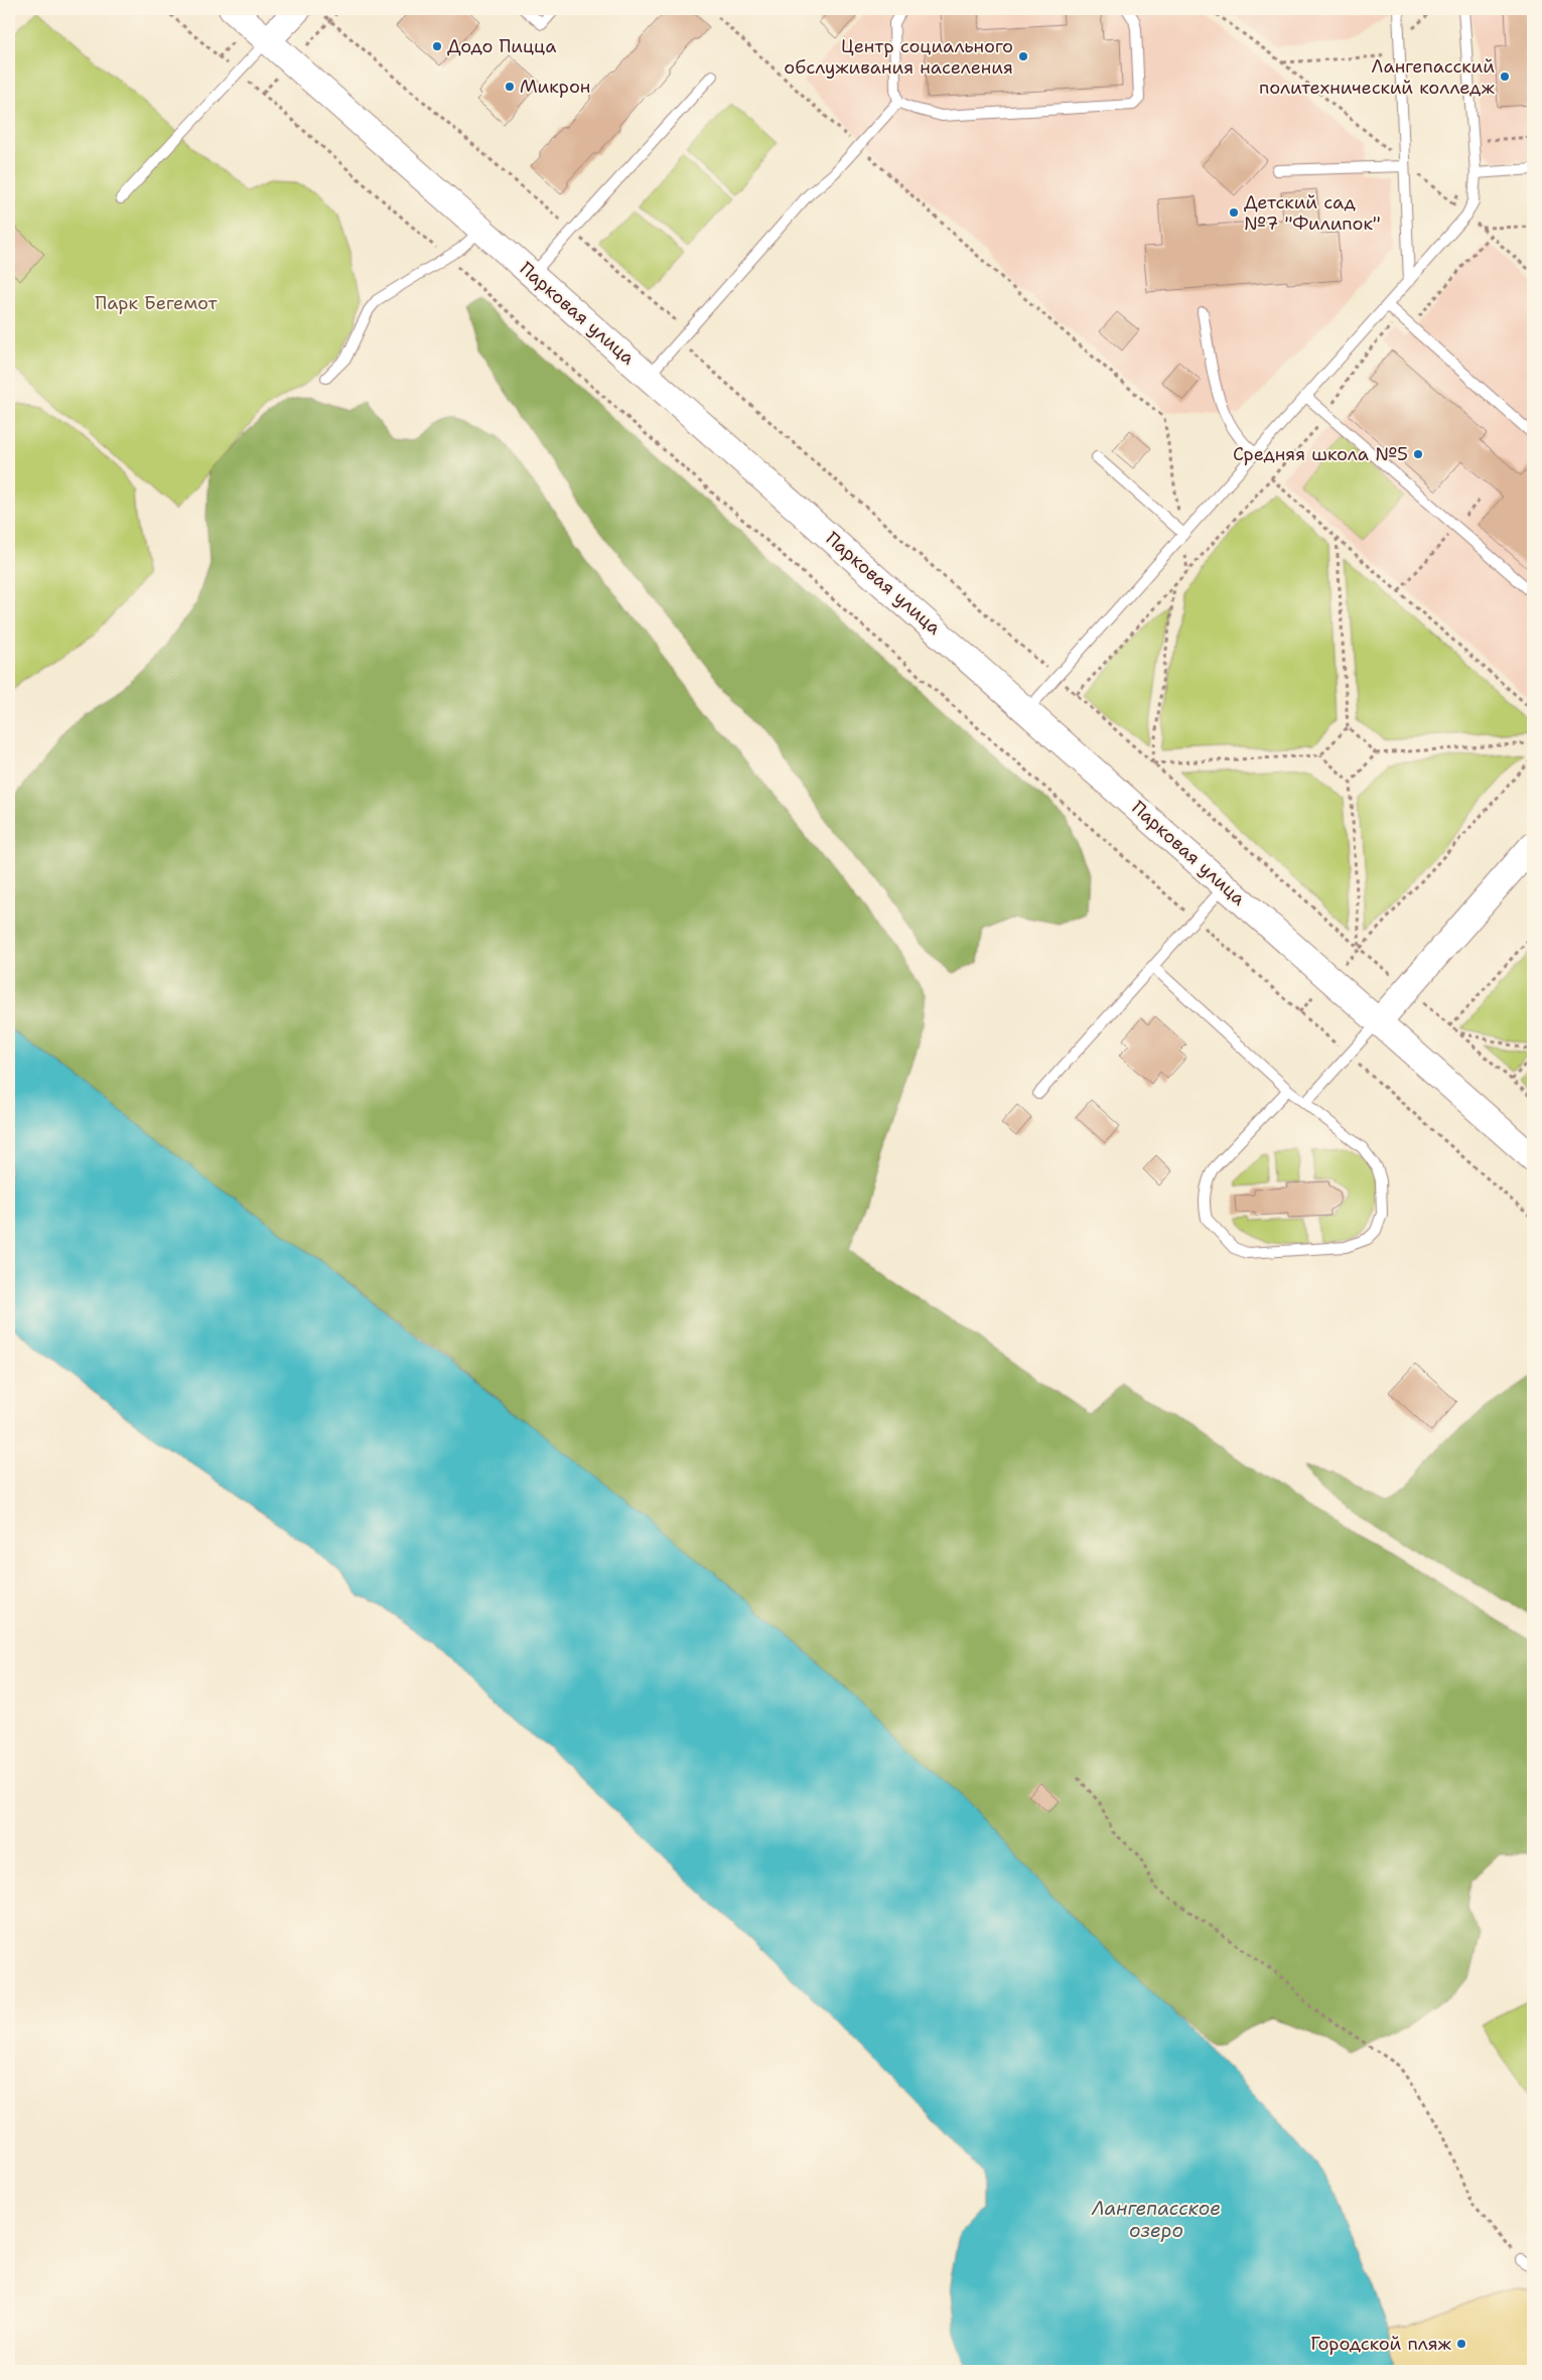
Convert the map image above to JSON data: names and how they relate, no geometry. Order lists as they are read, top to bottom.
{
  "streets": {
    "street": ["Парковая улица"]
  },
  "water": ["Лангепасское озеро"],
  "parks": ["Парк Бегемот"],
  "places": [
    "Додо Пицца",
    "Центр социального обслуживания населения",
    "Лангепасский политехнический колледж",
    "Микрон",
    "Детский сад №7 \"Филипок\"",
    "Средняя школа №5",
    "Городской пляж"
  ]
}
